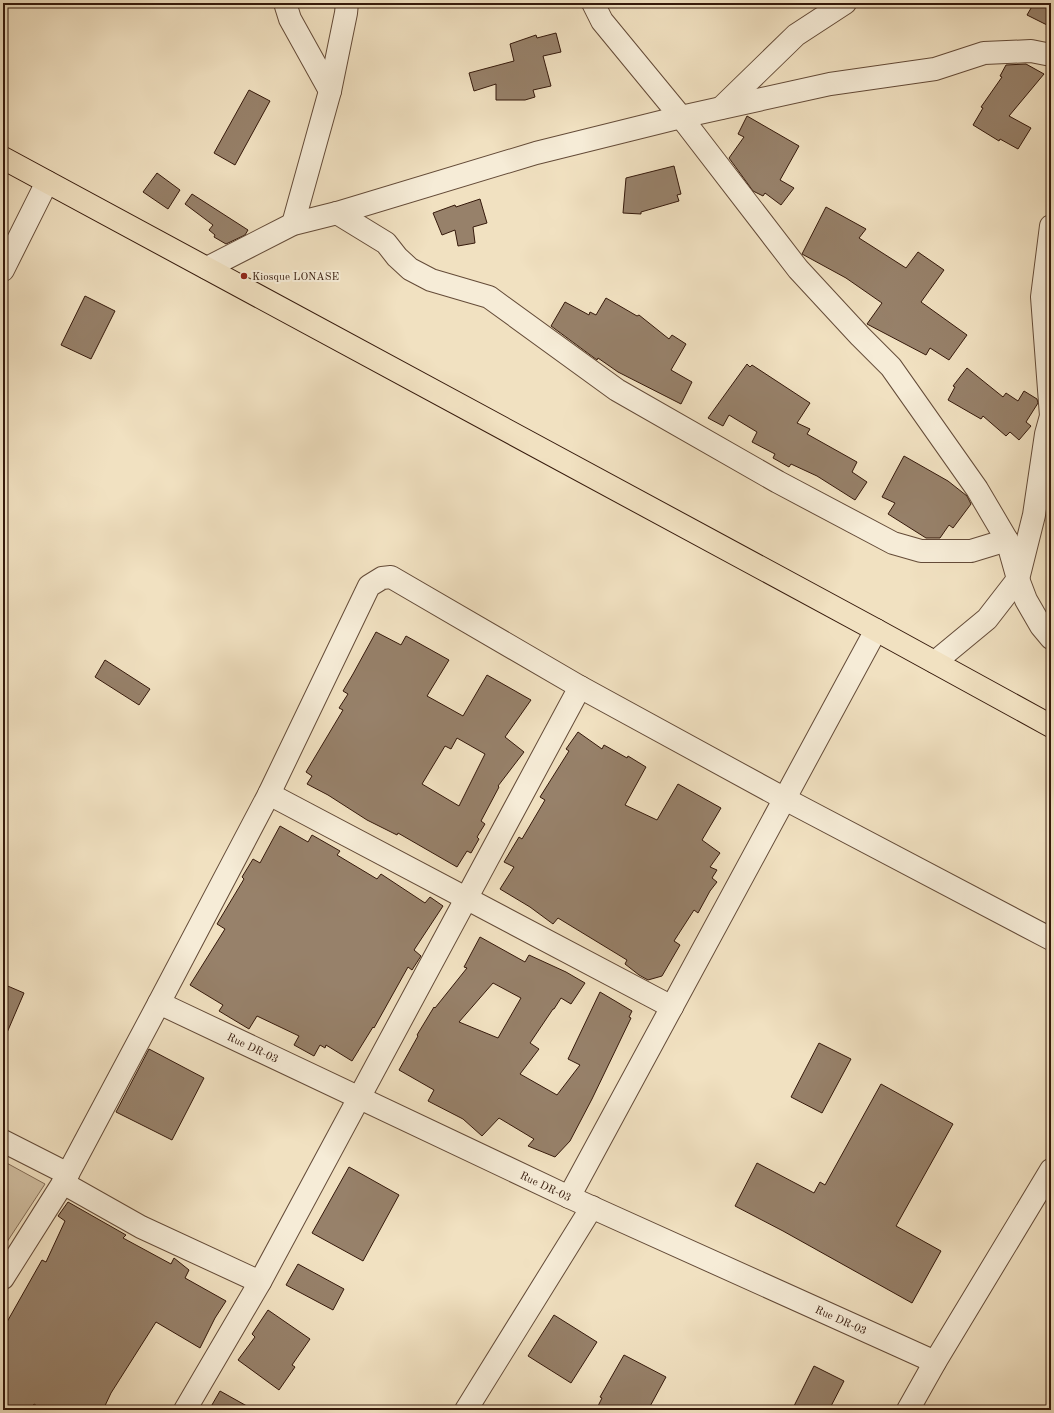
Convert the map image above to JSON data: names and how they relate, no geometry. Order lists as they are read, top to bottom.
{
  "streets": {
    "street": ["Rue DR-03"]
  },
  "places": ["Kiosque LONASE"]
}
